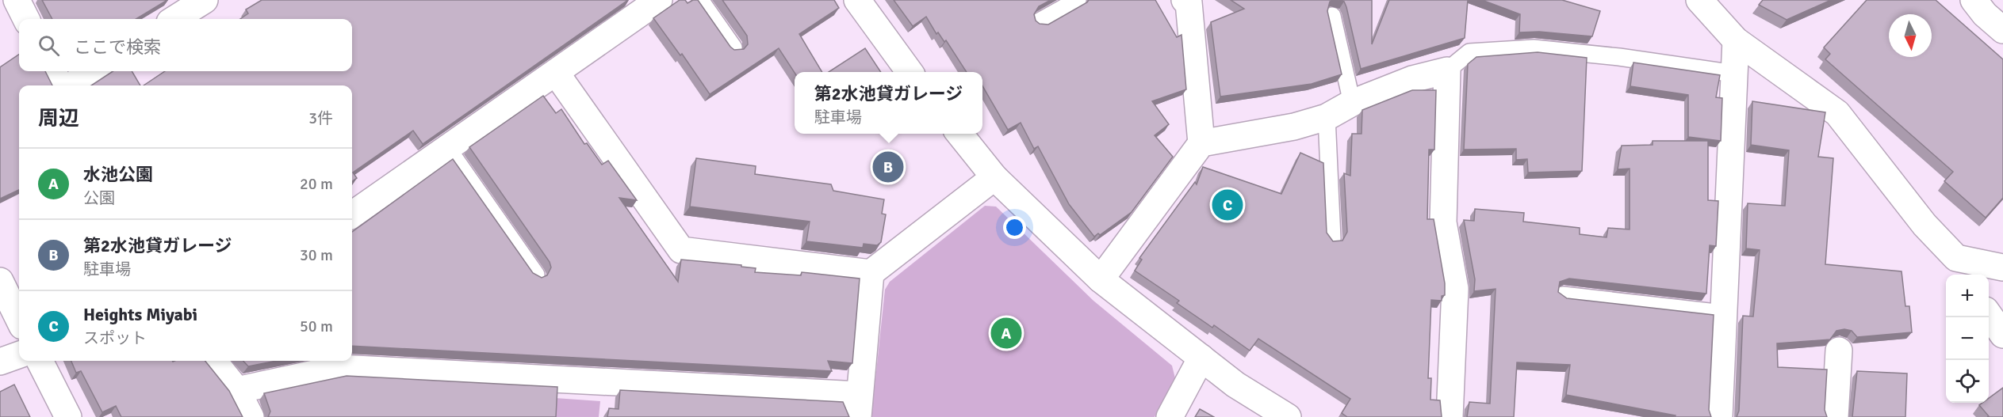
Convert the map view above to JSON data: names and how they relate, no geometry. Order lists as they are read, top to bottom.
{
  "north": "bottom",
  "page": {
    "search": "ここで検索",
    "popup": ["第2水池貸ガレージ", "駐車場"],
    "heading": ["周辺", "3件"],
    "list": [
      {
        "mark": "A",
        "name": "水池公園",
        "note": "公園",
        "value": "20 m"
      },
      {
        "mark": "B",
        "name": "第2水池貸ガレージ",
        "note": "駐車場",
        "value": "30 m"
      },
      {
        "mark": "C",
        "name": "Heights Miyabi",
        "note": "スポット",
        "value": "50 m"
      }
    ],
    "pins": ["B", "C", "A"],
    "map_buttons": ["+", "−"]
  }
}
